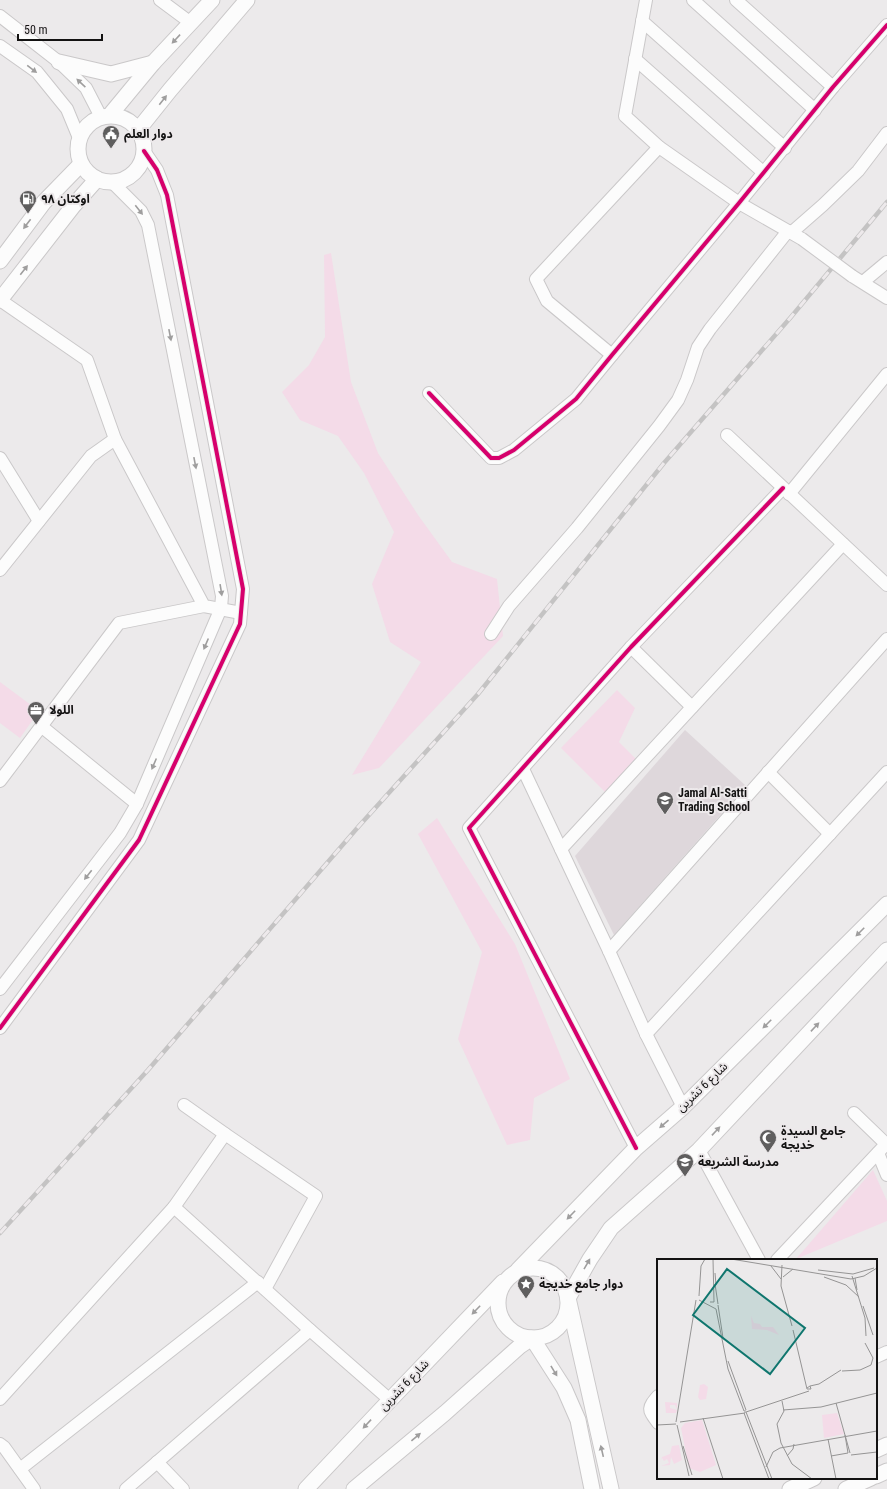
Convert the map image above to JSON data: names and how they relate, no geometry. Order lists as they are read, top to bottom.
{
  "streets": {
    "main road": ["شارع 6 تشرين"]
  },
  "places": {
    "public building": ["دوار العلم"],
    "fuel station": ["اوكتان ٩٨"],
    "office": ["اللولا"],
    "school or university": ["Jamal Al-Satti Trading School", "مدرسة الشريعة"],
    "mosque": ["جامع السيدة خديجة"],
    "place": ["دوار جامع خديجة"]
  },
  "scale_bar": "50 m"
}
